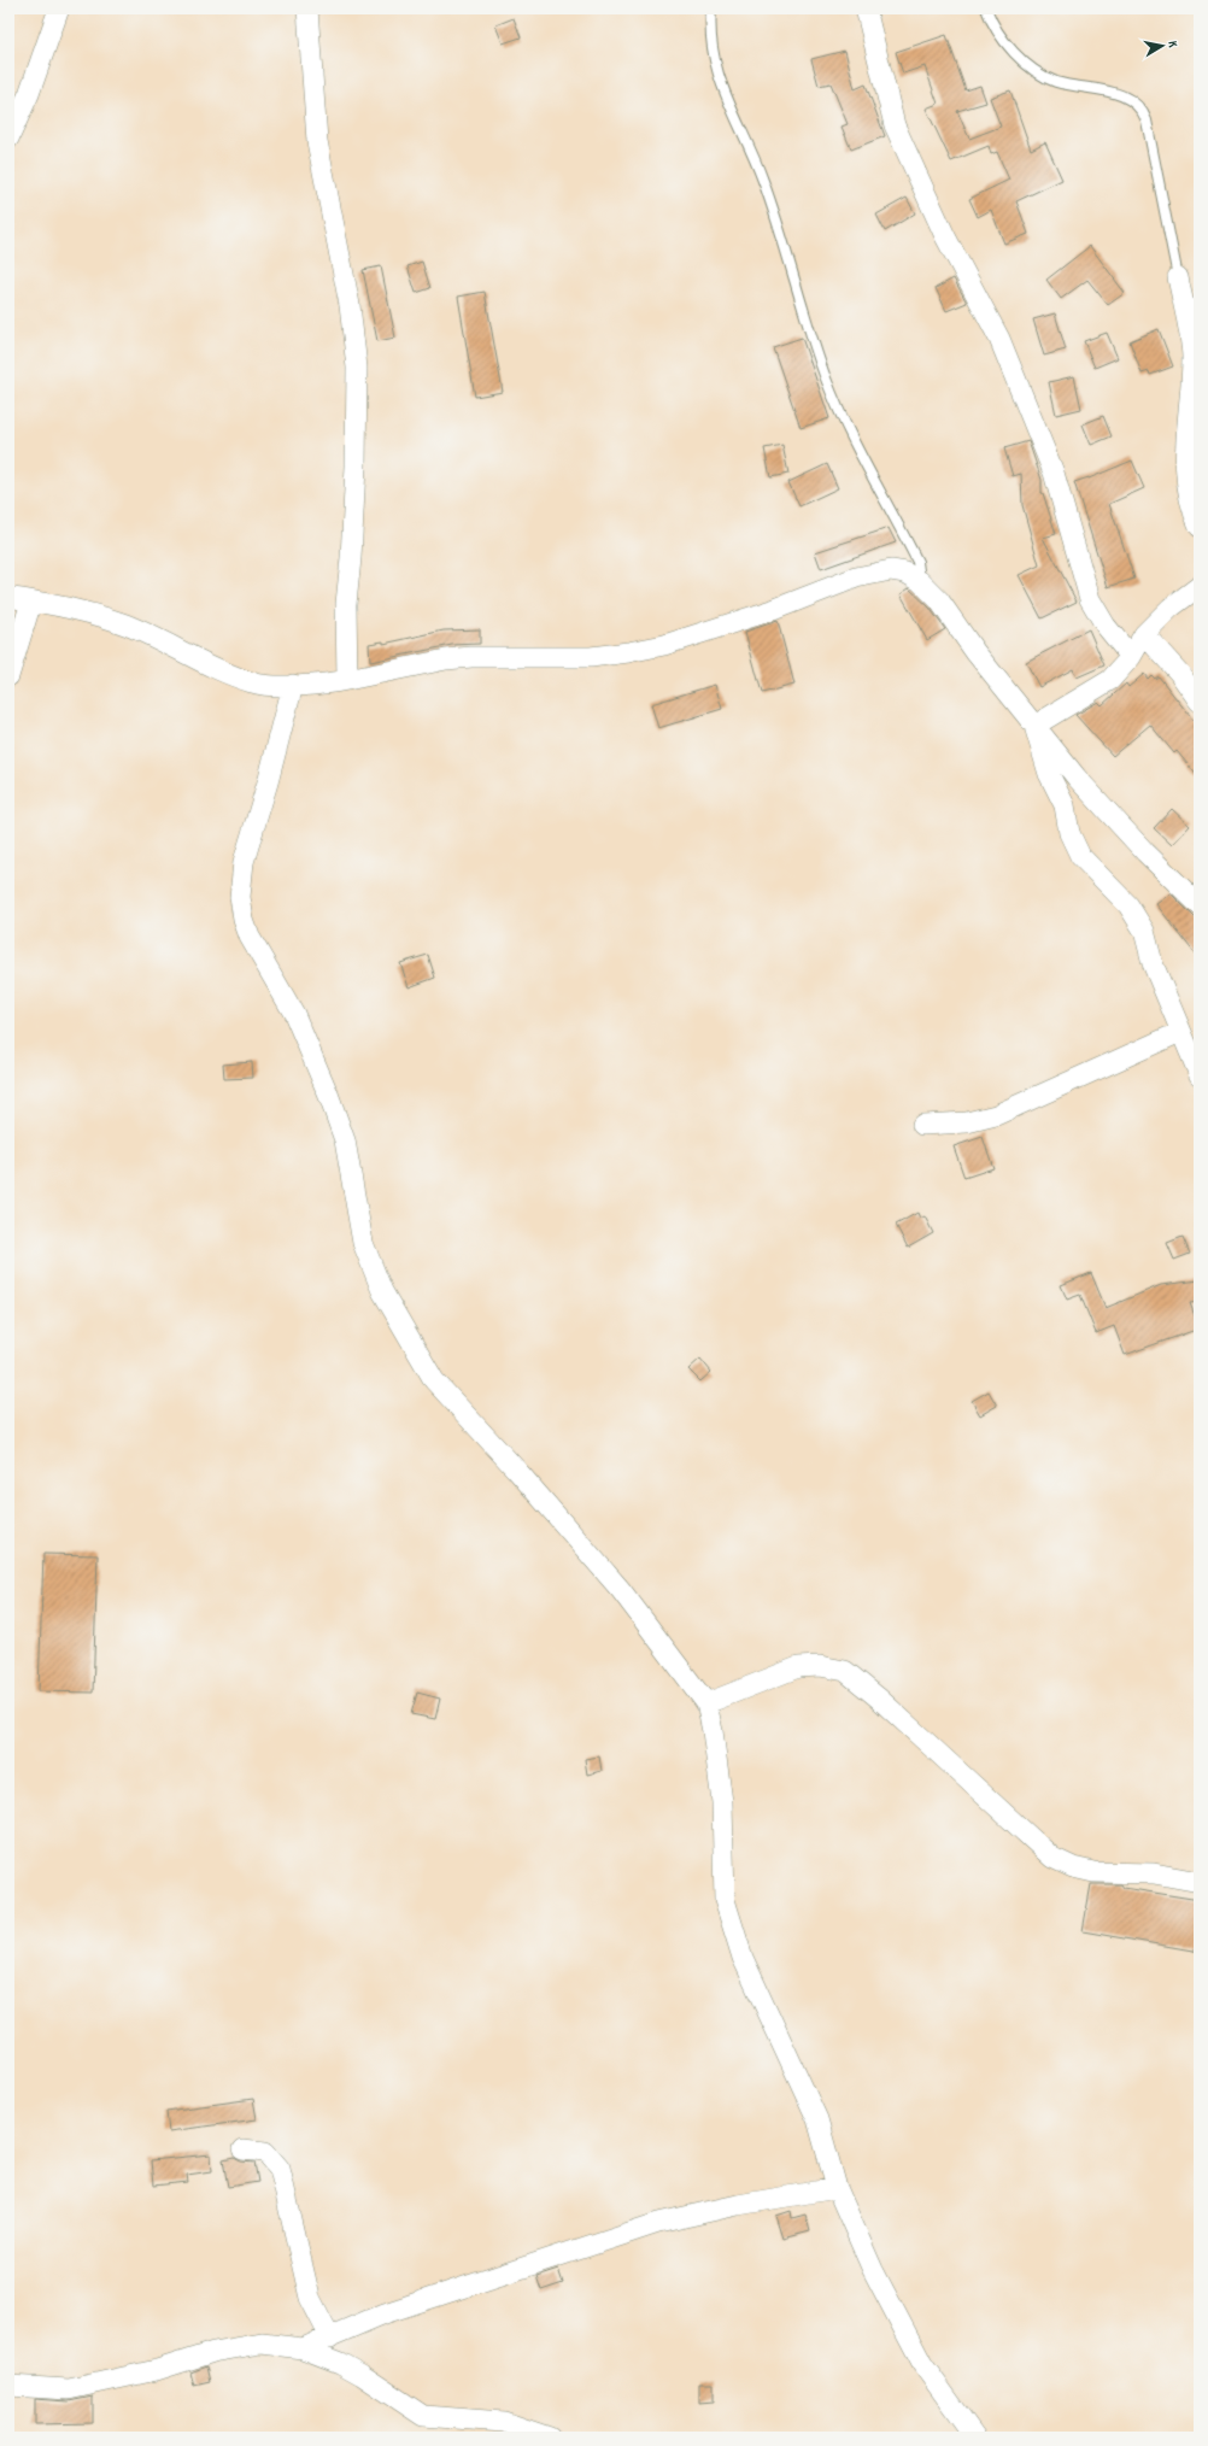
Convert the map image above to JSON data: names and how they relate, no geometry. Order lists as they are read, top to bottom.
{
  "north": "right"
}
